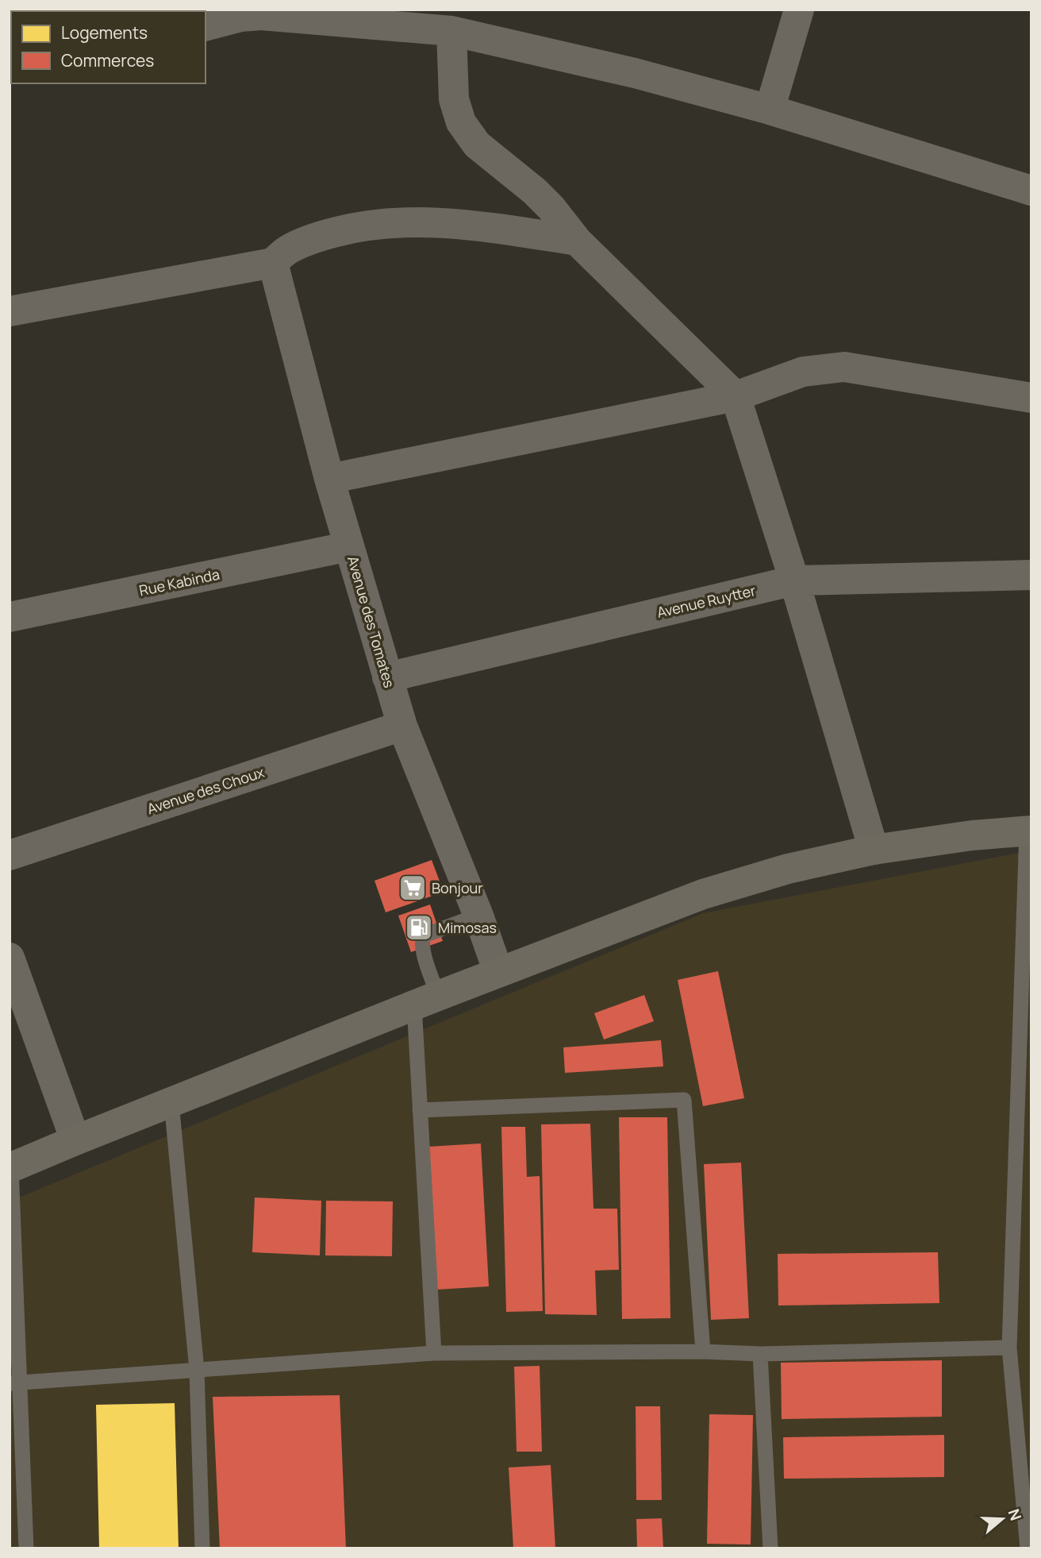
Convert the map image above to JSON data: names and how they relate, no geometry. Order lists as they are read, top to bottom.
{
  "streets": {
    "street": [
      "Rue Kabinda",
      "Avenue Ruytter",
      "Avenue des Tomates",
      "Avenue des Choux"
    ]
  },
  "crossings": [
    ["Rue Kabinda", "Avenue des Tomates"],
    ["Avenue Ruytter", "Avenue des Tomates"],
    ["Avenue des Tomates", "Avenue des Choux"]
  ],
  "places": {
    "supermarket": ["Bonjour"],
    "fuel station": ["Mimosas"]
  },
  "legend": ["Logements", "Commerces"],
  "north": "right"
}
